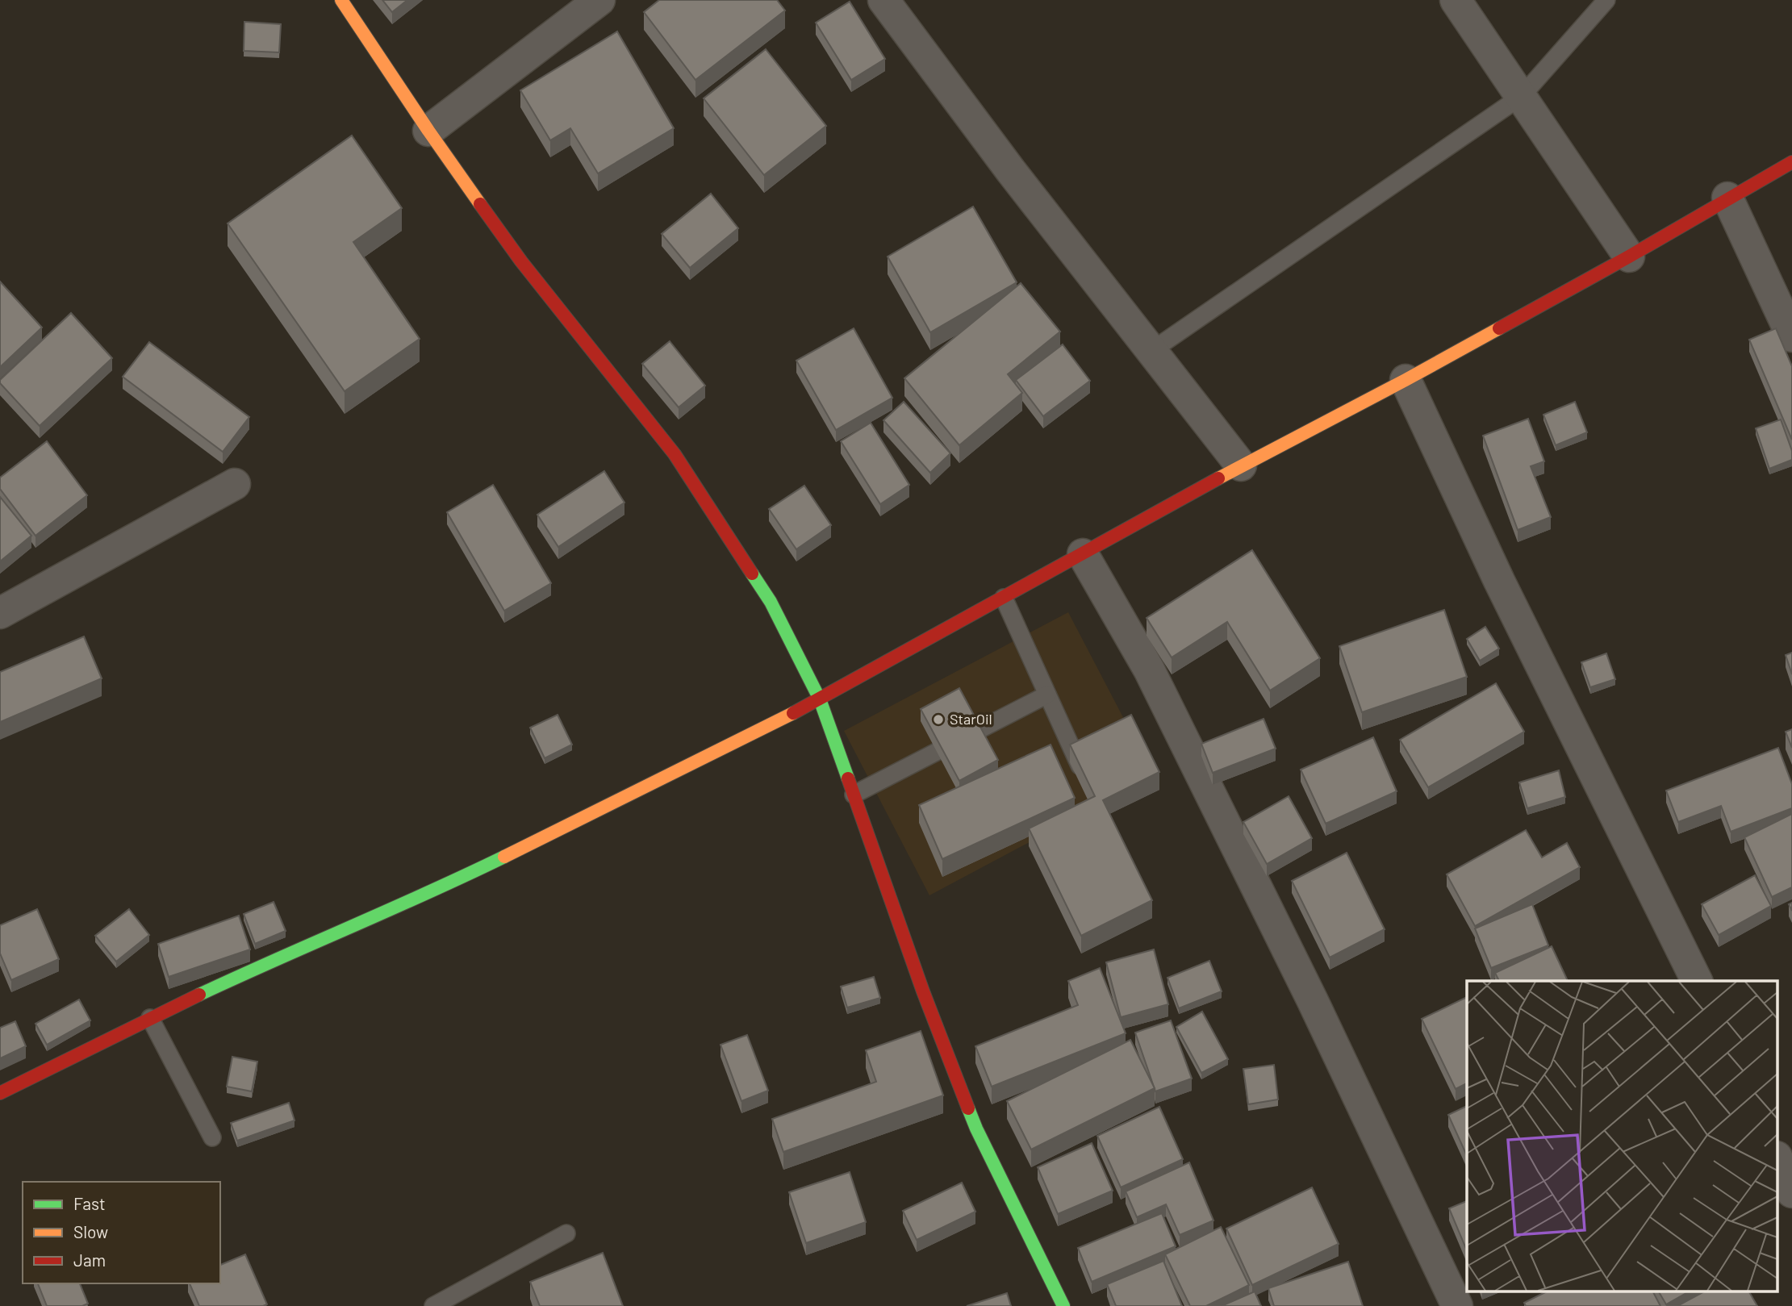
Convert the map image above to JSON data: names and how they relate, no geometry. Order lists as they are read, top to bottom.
{
  "places": ["StarOil"],
  "legend": ["Fast", "Slow", "Jam"]
}
